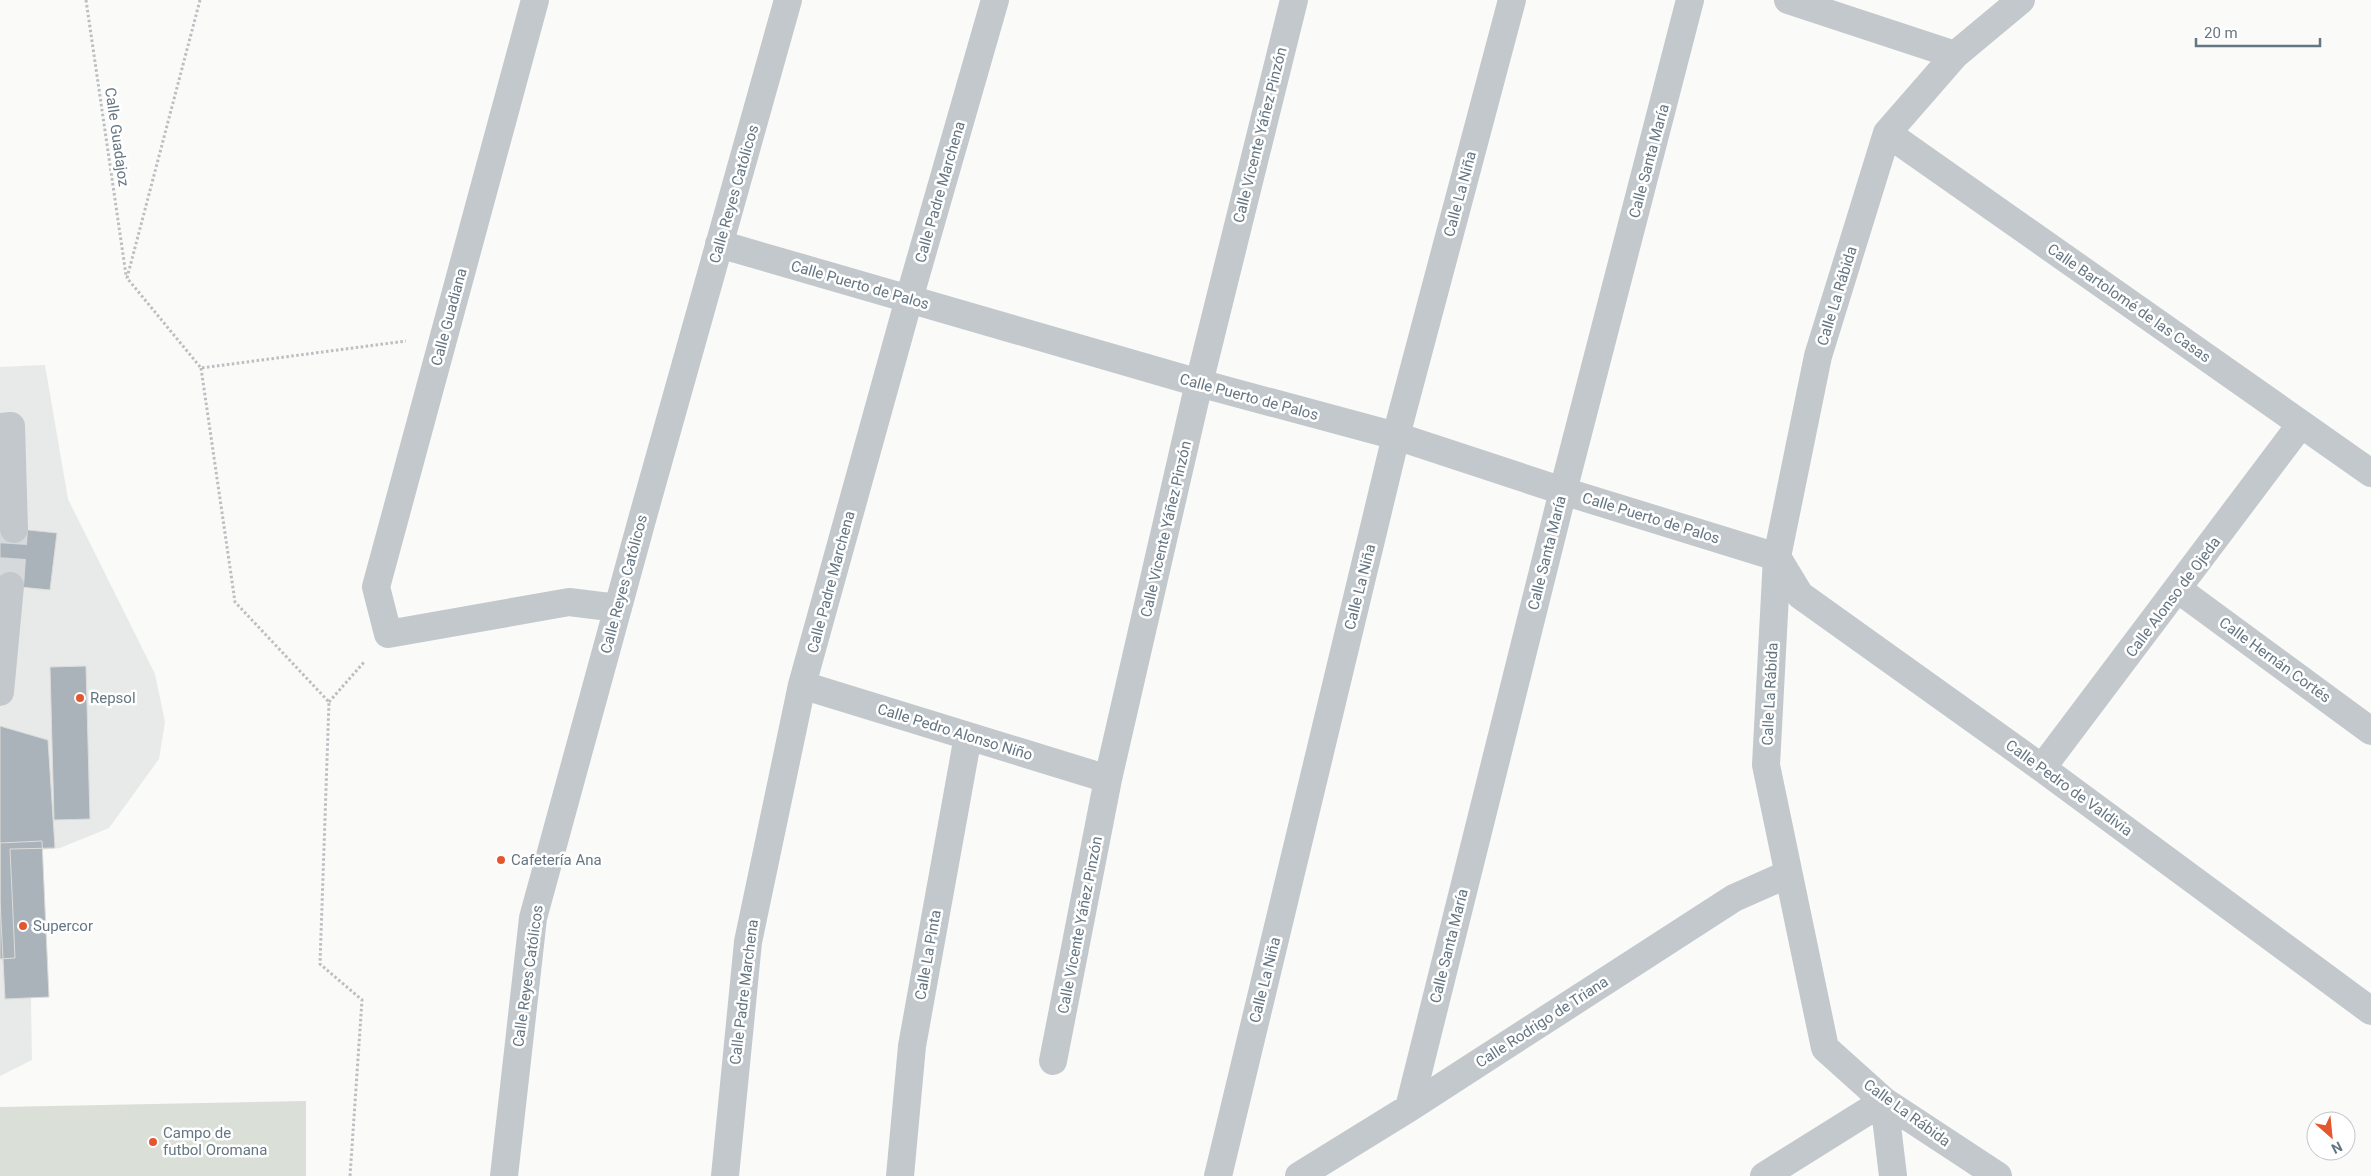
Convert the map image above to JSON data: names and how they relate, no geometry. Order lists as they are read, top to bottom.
{
  "streets": {
    "street": [
      "Calle Vicente Yáñez Pinzón",
      "Calle Santa María",
      "Calle Padre Marchena",
      "Calle Reyes Católicos",
      "Calle La Niña",
      "Calle Puerto de Palos",
      "Calle La Rábida",
      "Calle Bartolomé de las Casas",
      "Calle Guadiana",
      "Calle Alonso de Ojeda",
      "Calle Hernán Cortés",
      "Calle Pedro Alonso Niño",
      "Calle Pedro de Valdivia",
      "Calle La Pinta",
      "Calle Rodrigo de Triana"
    ],
    "path": ["Calle Guadajoz"]
  },
  "crossings": [
    ["Calle Vicente Yáñez Pinzón", "Calle Puerto de Palos"],
    ["Calle Vicente Yáñez Pinzón", "Calle Pedro Alonso Niño"],
    ["Calle Santa María", "Calle Puerto de Palos"],
    ["Calle Santa María", "Calle Rodrigo de Triana"],
    ["Calle Padre Marchena", "Calle Puerto de Palos"],
    ["Calle Padre Marchena", "Calle Pedro Alonso Niño"],
    ["Calle Reyes Católicos", "Calle Puerto de Palos"],
    ["Calle La Niña", "Calle Puerto de Palos"],
    ["Calle Puerto de Palos", "Calle La Rábida"],
    ["Calle Puerto de Palos", "Calle Pedro de Valdivia"],
    ["Calle La Rábida", "Calle Bartolomé de las Casas"],
    ["Calle La Rábida", "Calle Pedro de Valdivia"],
    ["Calle La Rábida", "Calle Rodrigo de Triana"],
    ["Calle Bartolomé de las Casas", "Calle Alonso de Ojeda"],
    ["Calle Alonso de Ojeda", "Calle Hernán Cortés"],
    ["Calle Alonso de Ojeda", "Calle Pedro de Valdivia"],
    ["Calle Pedro Alonso Niño", "Calle La Pinta"]
  ],
  "places": [
    "Repsol",
    "Cafetería Ana",
    "Supercor",
    "Campo de futbol Oromana"
  ],
  "scale_bar": "20 m",
  "north": "bottom right"
}
